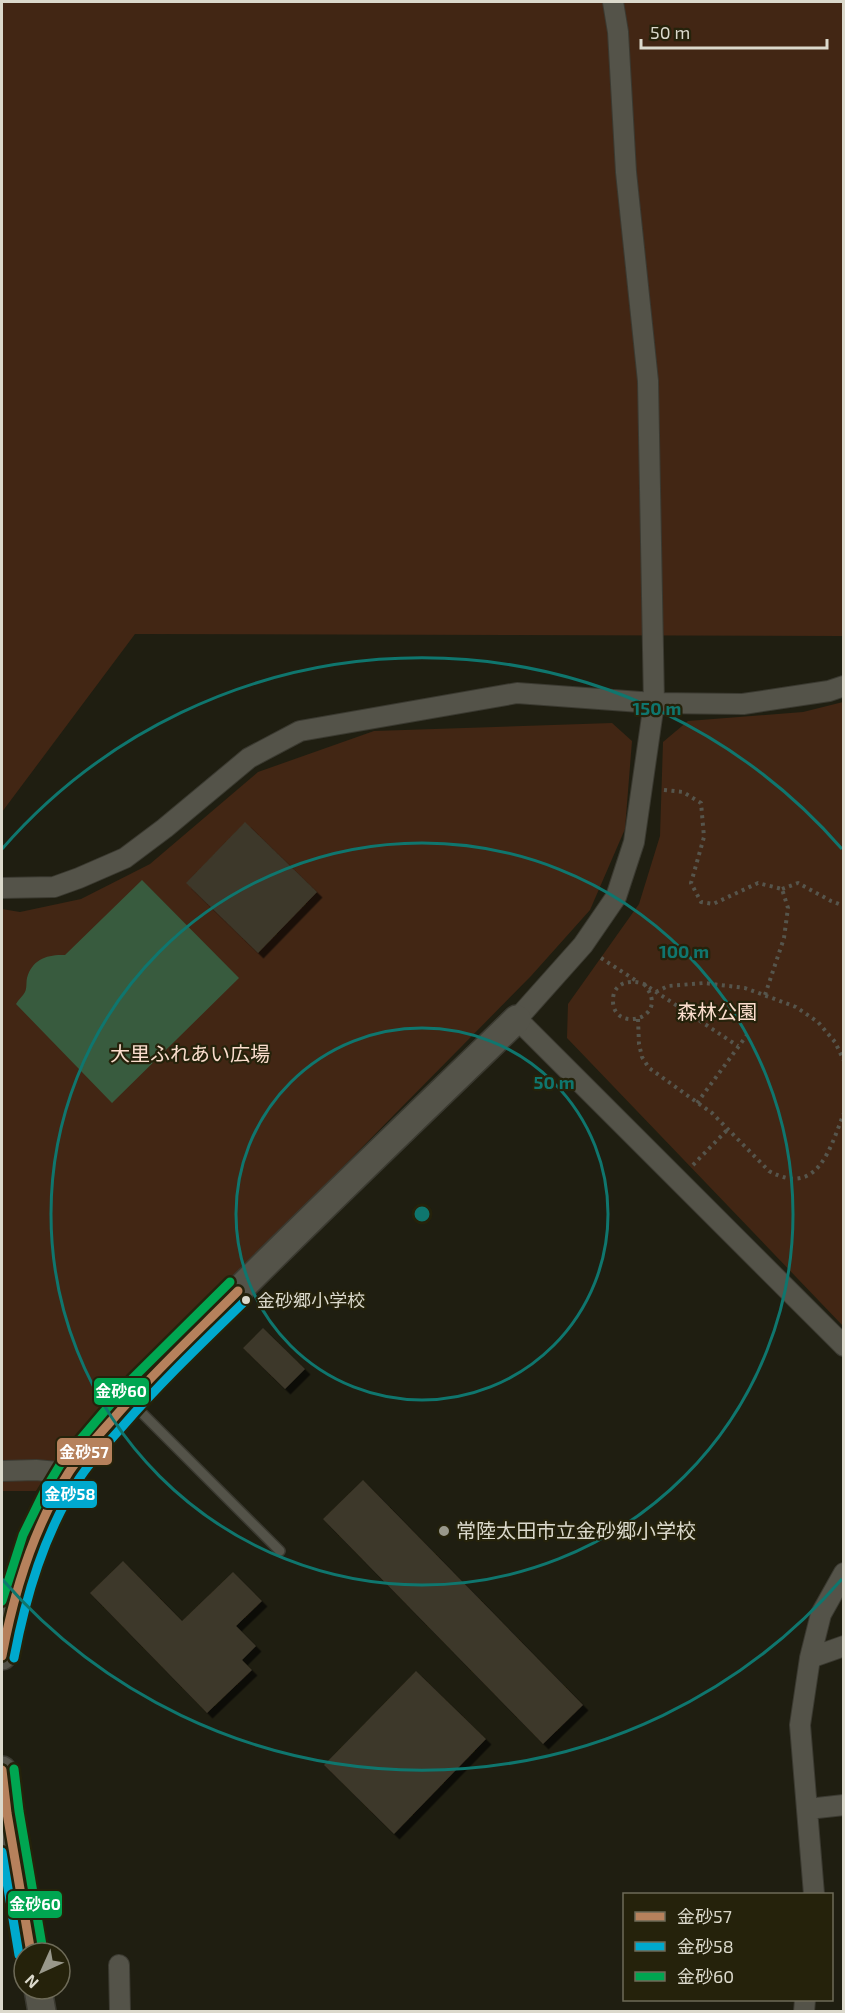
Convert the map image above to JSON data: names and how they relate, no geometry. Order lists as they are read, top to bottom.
{
  "parks": ["森林公園", "大里ふれあい広場"],
  "places": ["金砂郷小学校", "常陸太田市立金砂郷小学校"],
  "lines": ["transit line 金砂60", "transit line 金砂57", "transit line 金砂58"],
  "legend": ["金砂57", "金砂58", "金砂60"],
  "scale_bar": "50 m",
  "north": "bottom left",
  "rings": ["150 m", "100 m", "50 m"]
}
